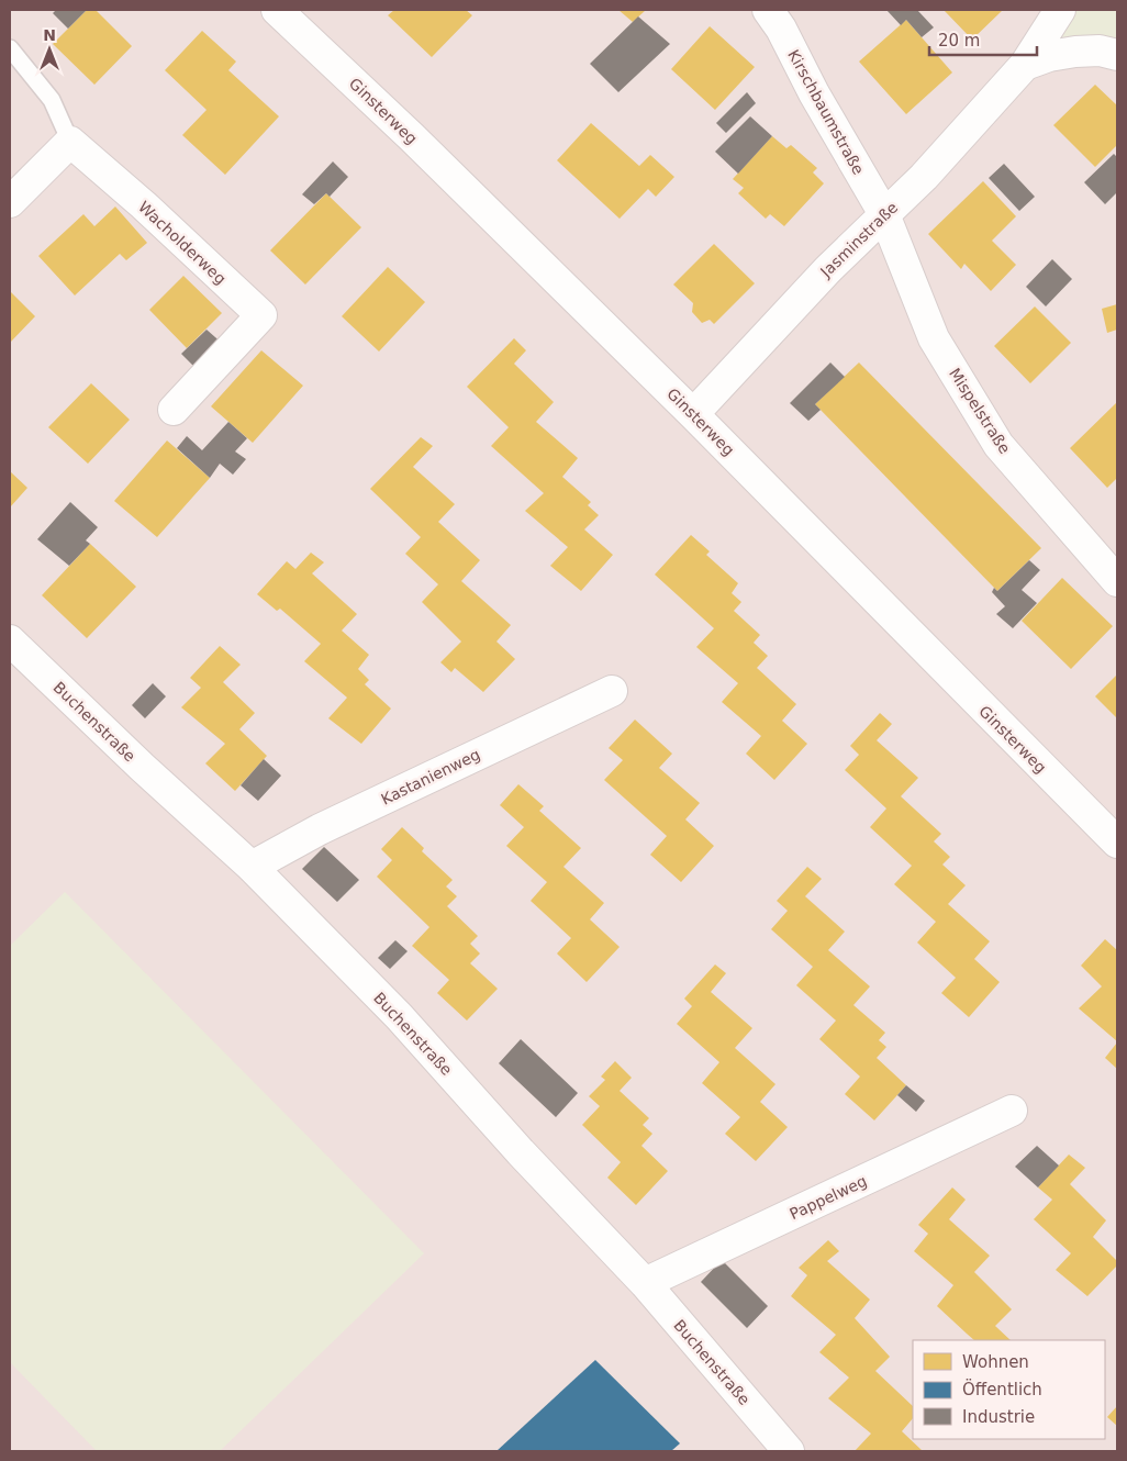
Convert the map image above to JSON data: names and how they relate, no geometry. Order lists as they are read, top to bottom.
{
  "streets": {
    "street": [
      "Ginsterweg",
      "Kirschbaumstraße",
      "Jasminstraße",
      "Wacholderweg",
      "Mispelstraße",
      "Buchenstraße",
      "Kastanienweg",
      "Pappelweg"
    ]
  },
  "crossings": [
    ["Ginsterweg", "Jasminstraße"],
    ["Kirschbaumstraße", "Jasminstraße"],
    ["Kirschbaumstraße", "Mispelstraße"],
    ["Jasminstraße", "Mispelstraße"],
    ["Buchenstraße", "Kastanienweg"],
    ["Buchenstraße", "Pappelweg"]
  ],
  "legend": ["Wohnen", "Öffentlich", "Industrie"],
  "scale_bar": "20 m",
  "north": "top"
}
